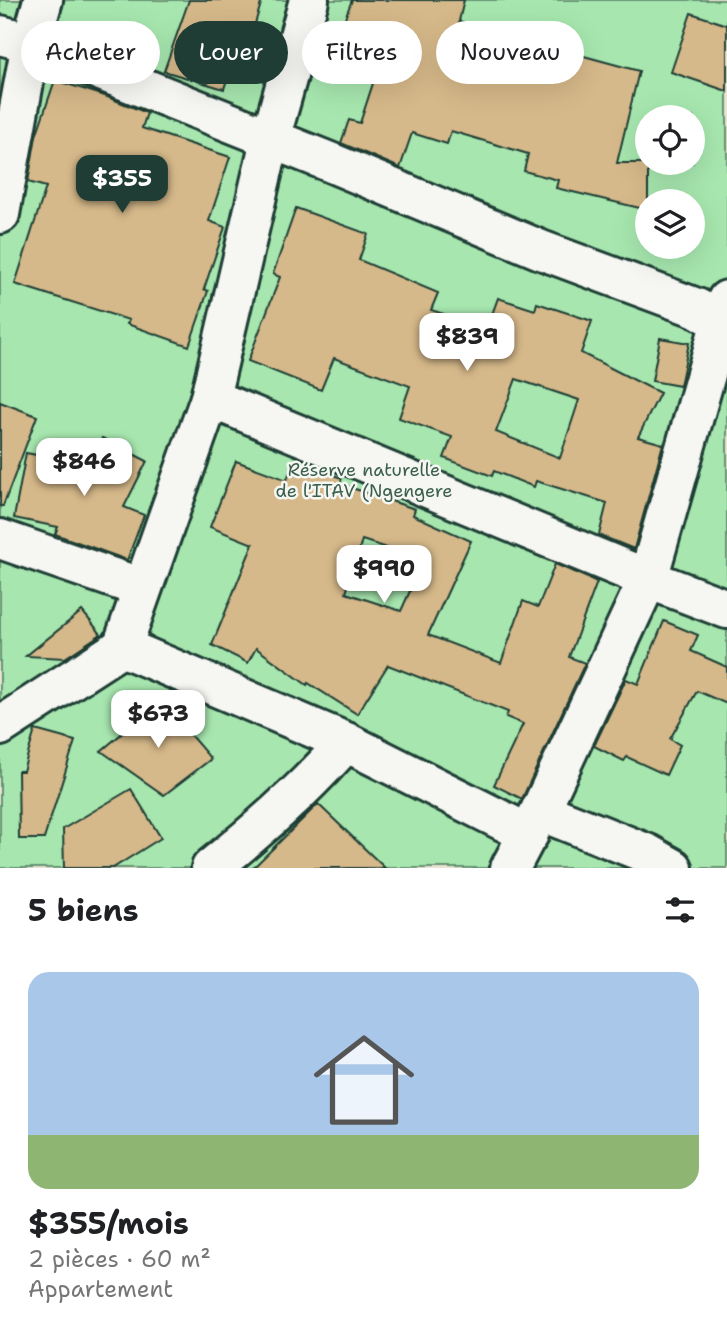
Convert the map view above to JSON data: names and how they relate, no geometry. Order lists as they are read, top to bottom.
{
  "parks": ["Réserve naturelle de l'ITAV (Ngengere"],
  "page": {
    "chip": [
      "Acheter",
      "Louer",
      "Filtres",
      "Nouveau"
    ],
    "price": [
      "$355",
      "$839",
      "$846",
      "$990",
      "$673"
    ],
    "heading": "5 biens",
    "list": [
      {
        "name": "$355/mois",
        "note": "2 pièces · 60 m² · Appartement"
      }
    ]
  }
}
